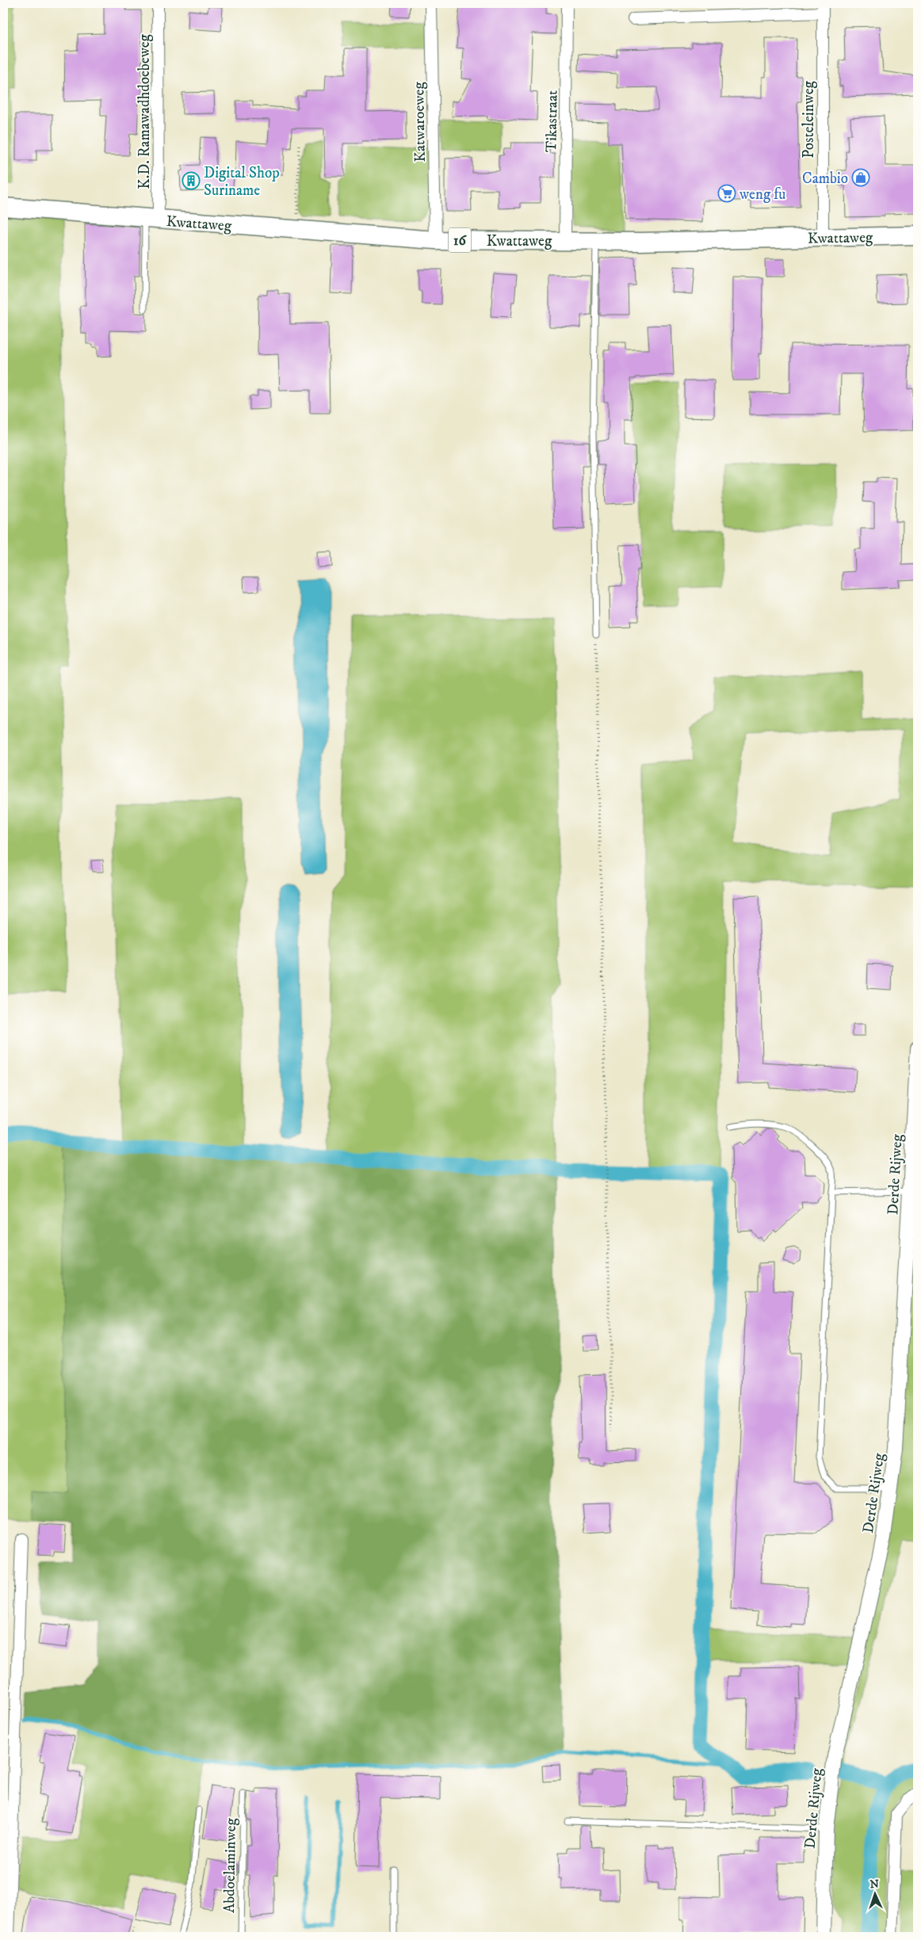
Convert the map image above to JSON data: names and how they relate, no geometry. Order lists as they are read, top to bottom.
{
  "streets": {
    "main road": ["Kwattaweg", "16"],
    "street": [
      "K.D. Ramawadhdoebeweg",
      "Posteleinweg",
      "Tikastraat",
      "Katwaroeweg",
      "Derde Rijweg"
    ],
    "lane": ["Abdoelaminweg"]
  },
  "crossings": [
    ["K.D. Ramawadhdoebeweg", "Kwattaweg"],
    ["Posteleinweg", "Kwattaweg"],
    ["Tikastraat", "Kwattaweg"],
    ["Katwaroeweg", "Kwattaweg"]
  ],
  "places": {
    "shop": ["Cambio"],
    "building": ["Digital Shop Suriname"],
    "supermarket": ["weng fu"]
  },
  "north": "top"
}
